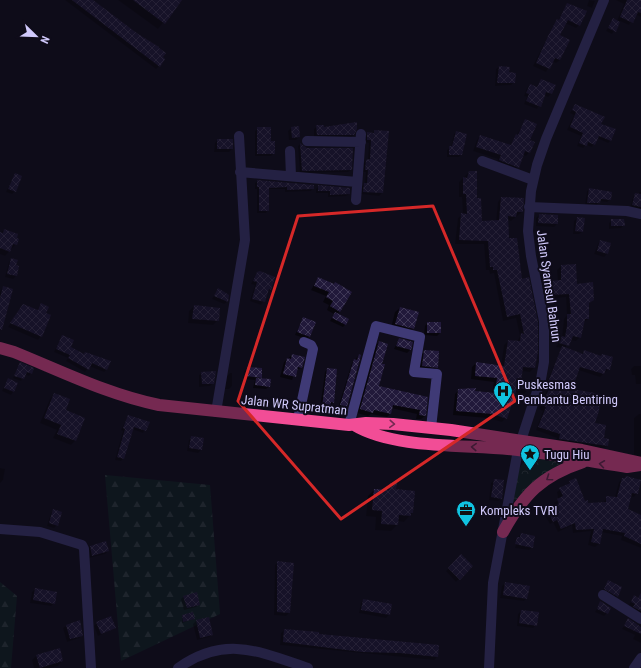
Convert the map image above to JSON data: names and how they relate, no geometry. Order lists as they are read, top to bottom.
{
  "streets": {
    "highway": ["Jalan WR Supratman"],
    "street": ["Jalan Syamsul Bahrun"]
  },
  "crossings": [
    ["Jalan Syamsul Bahrun", "Jalan WR Supratman"]
  ],
  "places": {
    "hospital": ["Puskesmas Pembantu Bentiring"],
    "place": ["Tugu Hiu"],
    "office": ["Kompleks TVRI"]
  },
  "north": "bottom right"
}
